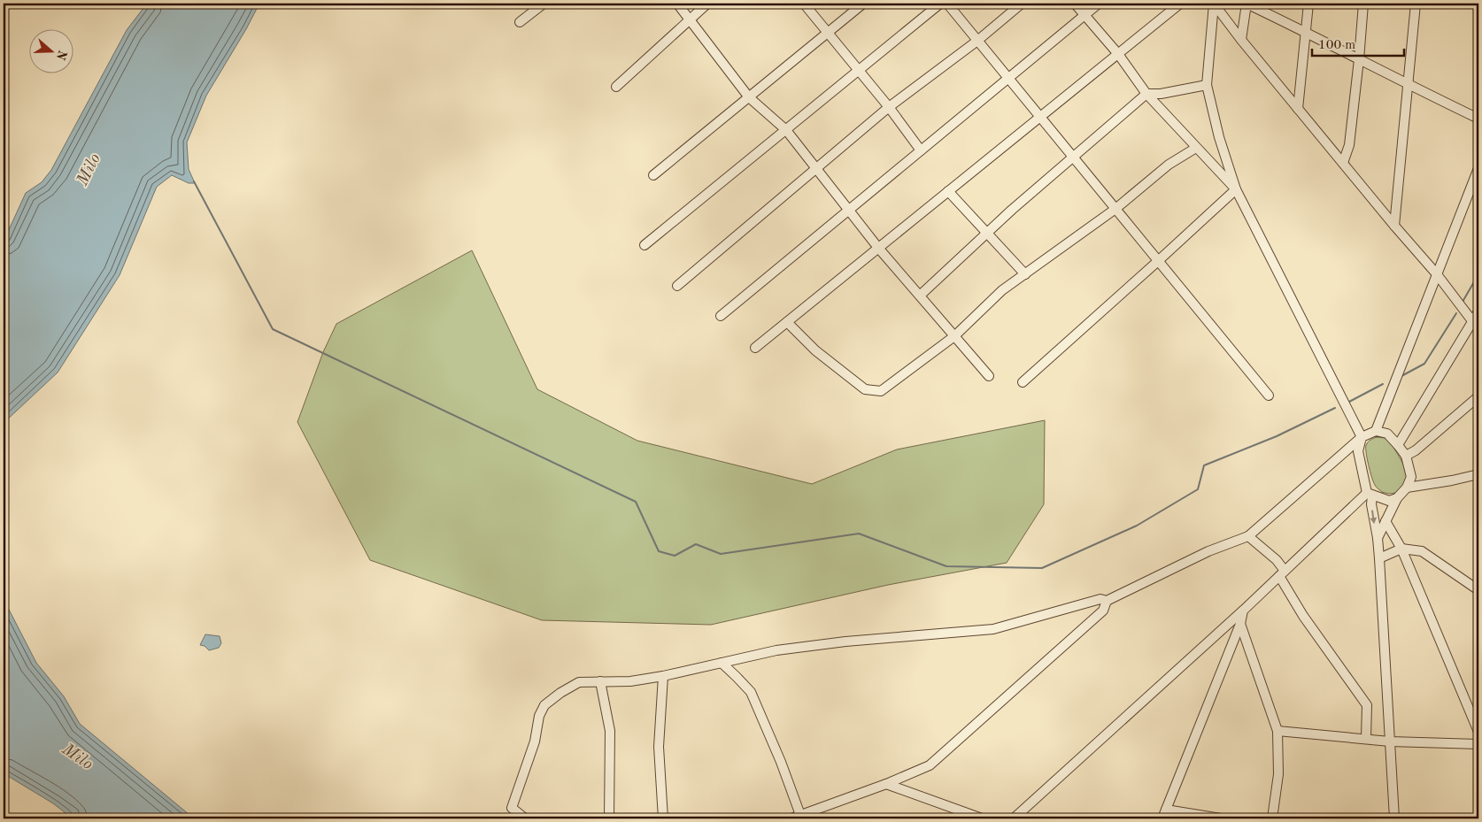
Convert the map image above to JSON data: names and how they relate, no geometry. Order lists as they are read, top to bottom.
{
  "water": ["Milo"],
  "scale_bar": "100 m",
  "north": "right"
}
